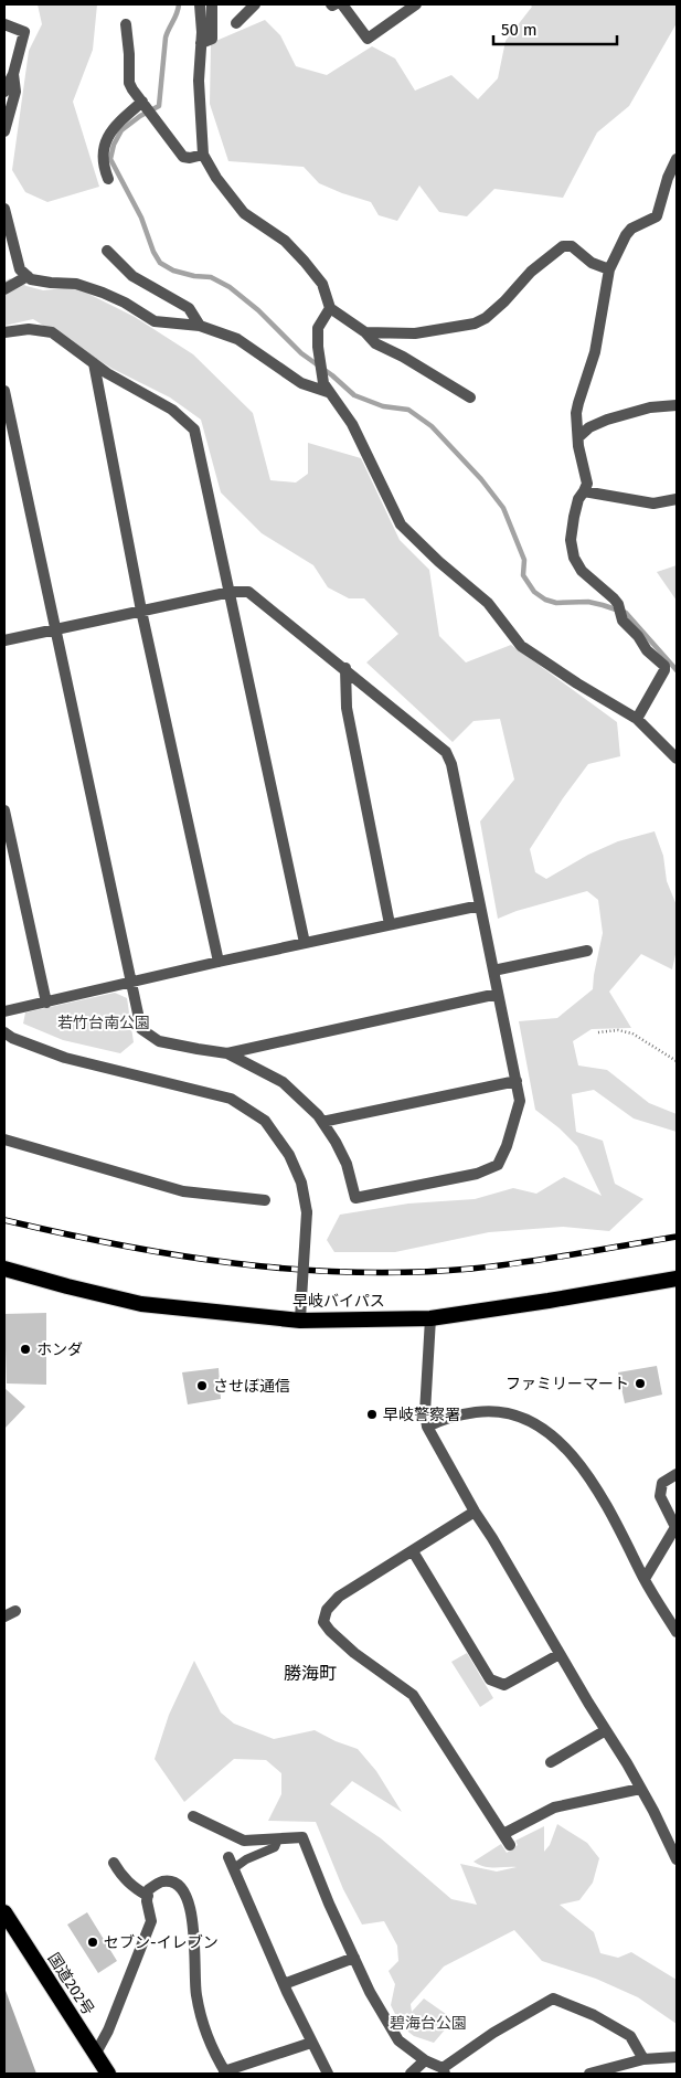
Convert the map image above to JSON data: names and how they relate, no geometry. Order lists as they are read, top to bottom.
{
  "streets": {
    "highway": ["早岐バイパス", "国道202号"]
  },
  "districts": ["勝海町"],
  "parks": ["若竹台南公園", "碧海台公園"],
  "places": [
    "ホンダ",
    "ファミリーマート",
    "させぼ通信",
    "早岐警察署",
    "セブン-イレブン"
  ],
  "scale_bar": "50 m"
}
